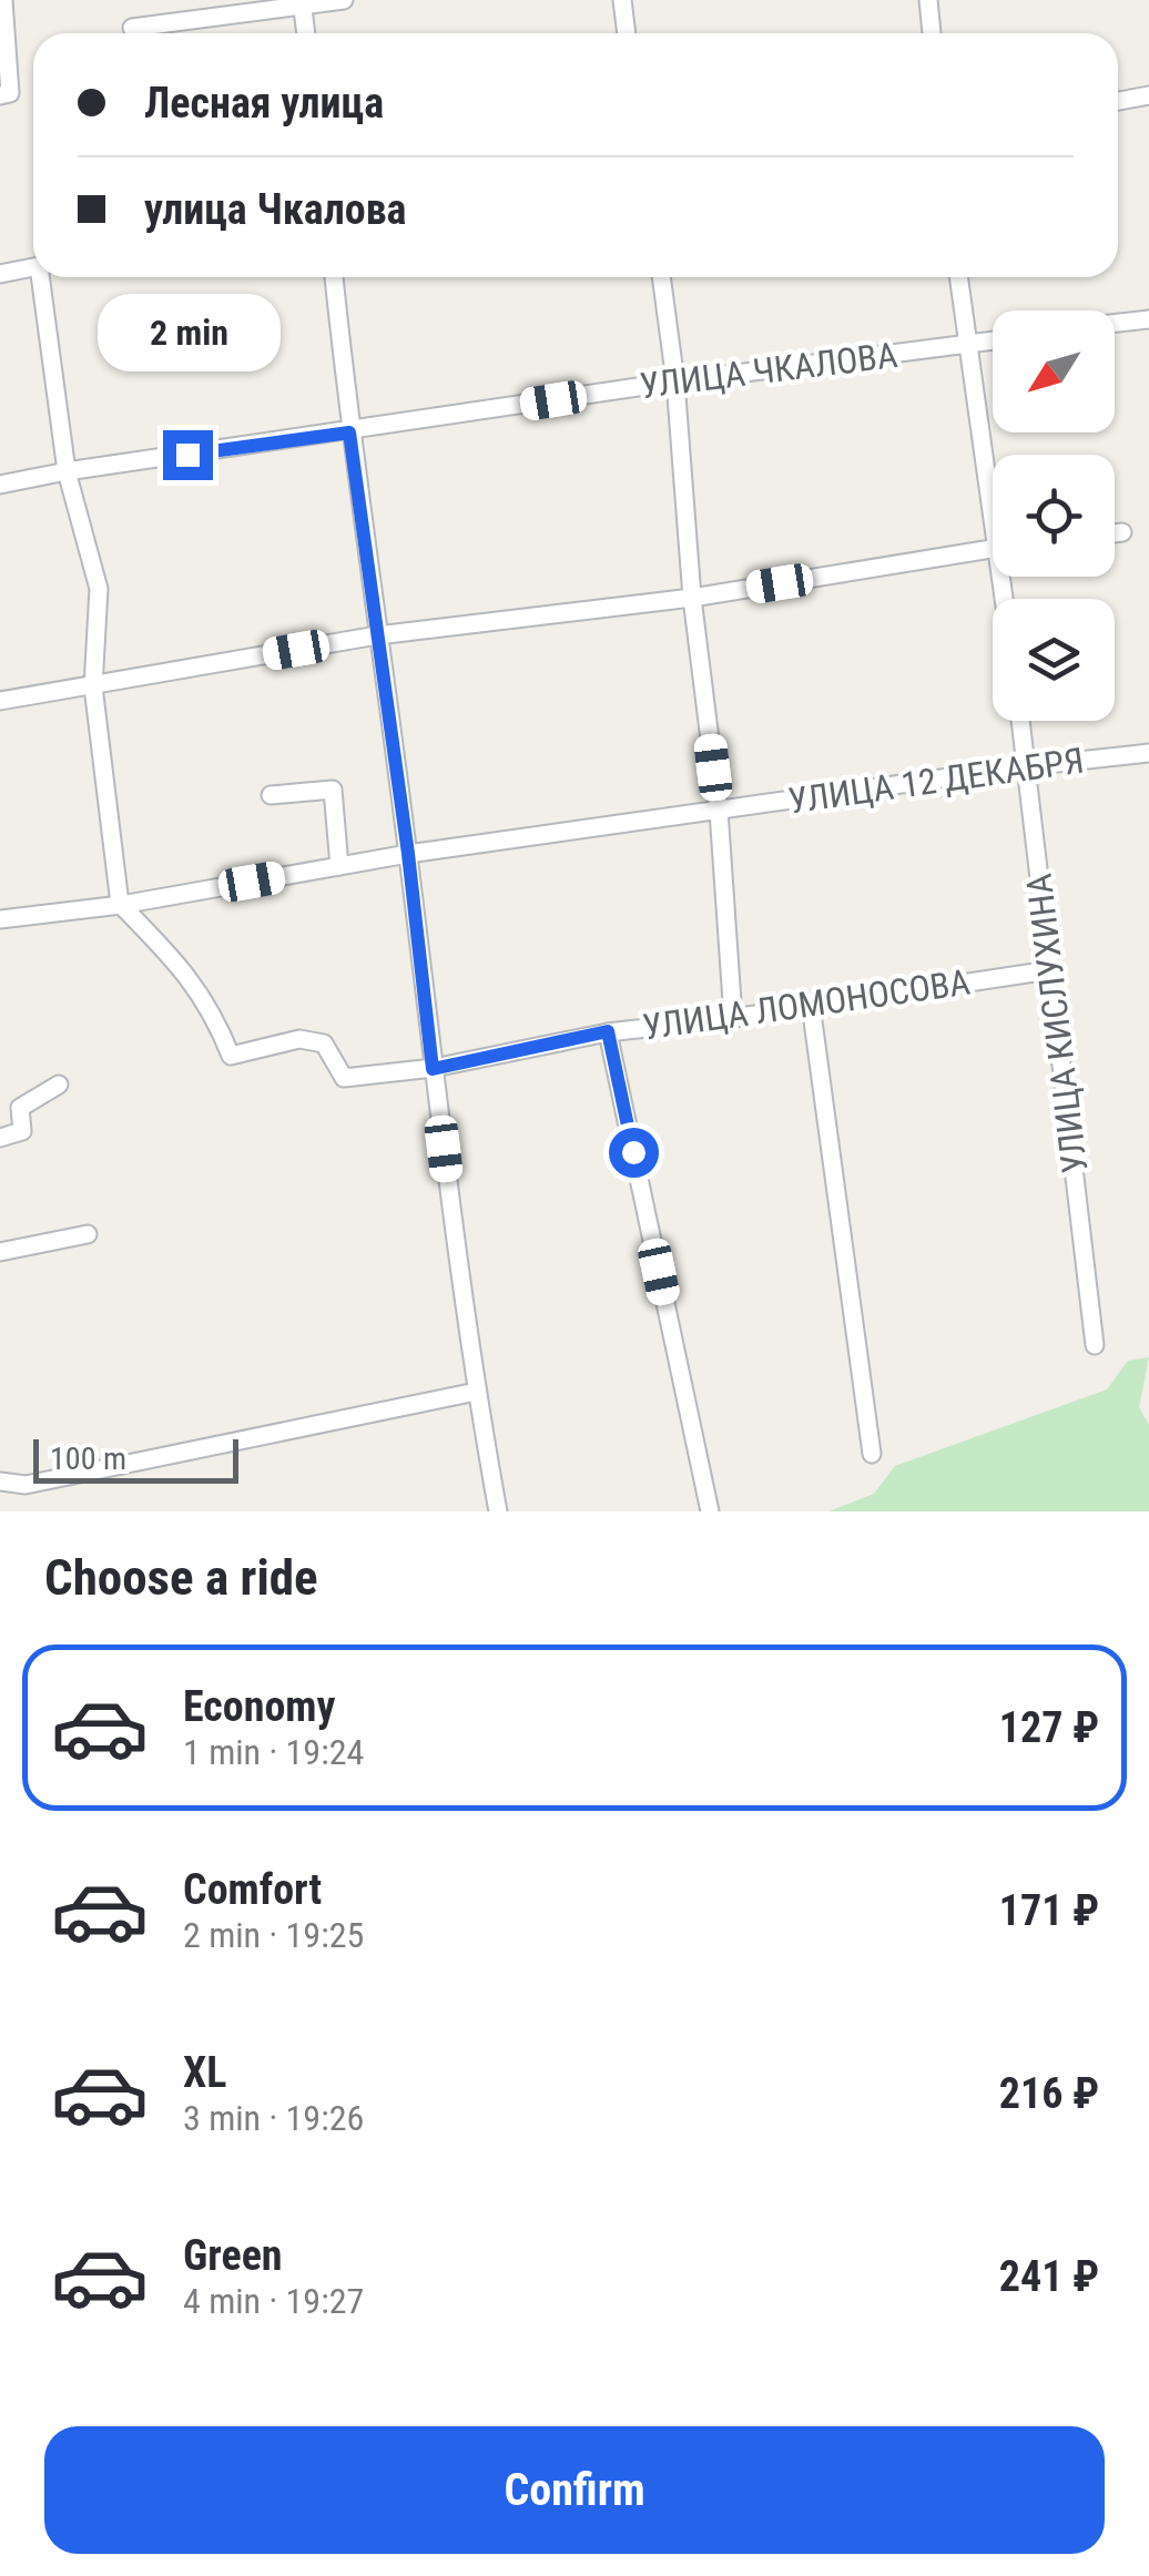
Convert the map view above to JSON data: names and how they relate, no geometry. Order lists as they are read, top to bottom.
{
  "streets": {
    "street": [
      "УЛИЦА ЧКАЛОВА",
      "УЛИЦА 12 ДЕКАБРЯ",
      "УЛИЦА ЛОМОНОСОВА",
      "УЛИЦА КИСЛУХИНА"
    ]
  },
  "crossings": [
    ["УЛИЦА 12 ДЕКАБРЯ", "УЛИЦА ЛОМОНОСОВА"],
    ["УЛИЦА 12 ДЕКАБРЯ", "УЛИЦА КИСЛУХИНА"],
    ["УЛИЦА ЛОМОНОСОВА", "УЛИЦА КИСЛУХИНА"]
  ],
  "scale_bar": "100 m",
  "north": "bottom left",
  "page": {
    "banner": ["Лесная улица", "улица Чкалова"],
    "bubble": "2 min",
    "scale": "100 m",
    "heading": "Choose a ride",
    "list": [
      {
        "name": "Economy",
        "note": "1 min · 19:24",
        "value": "127 ₽"
      },
      {
        "name": "Comfort",
        "note": "2 min · 19:25",
        "value": "171 ₽"
      },
      {
        "name": "XL",
        "note": "3 min · 19:26",
        "value": "216 ₽"
      },
      {
        "name": "Green",
        "note": "4 min · 19:27",
        "value": "241 ₽"
      }
    ],
    "buttons": "Confirm"
  }
}
